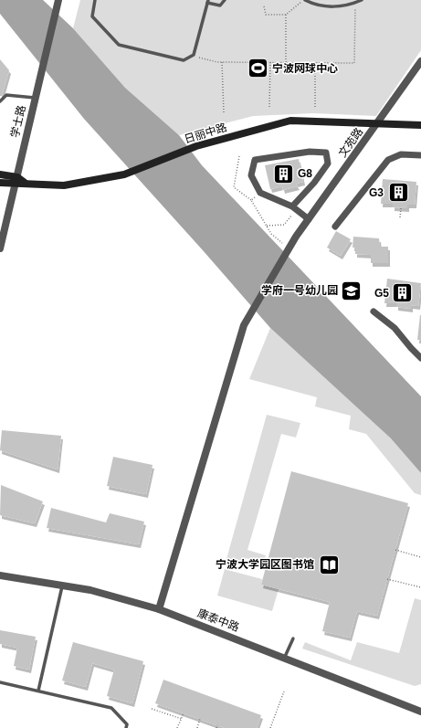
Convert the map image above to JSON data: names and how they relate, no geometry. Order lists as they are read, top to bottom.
{
  "streets": {
    "main road": ["日丽中路"],
    "street": ["学士路", "文苑路", "康泰中路"]
  },
  "crossings": [
    ["学士路", "日丽中路"],
    ["日丽中路", "文苑路"],
    ["文苑路", "康泰中路"]
  ],
  "places": {
    "sports": ["宁波网球中心"],
    "building": ["G8", "G3", "G5"],
    "school or university": ["学府一号幼儿园"],
    "library": ["宁波大学园区图书馆"]
  }
}
